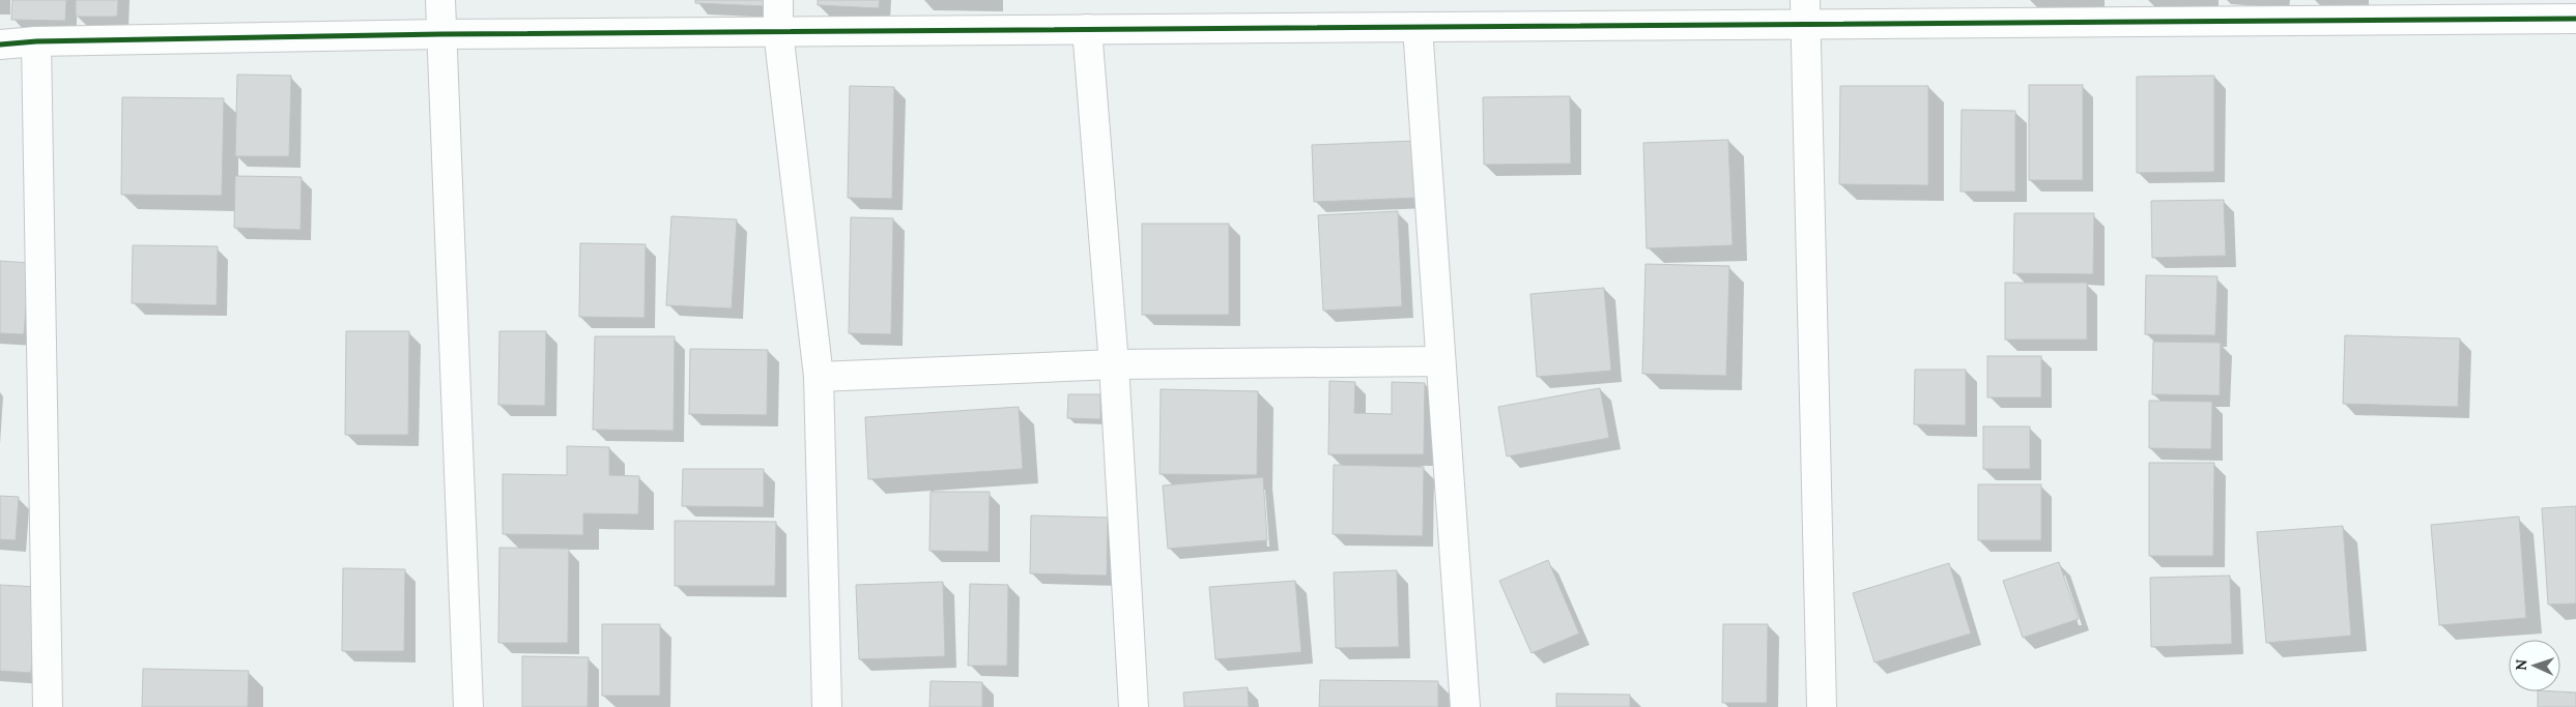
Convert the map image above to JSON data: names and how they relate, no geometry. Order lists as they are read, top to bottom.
{
  "north": "left"
}
